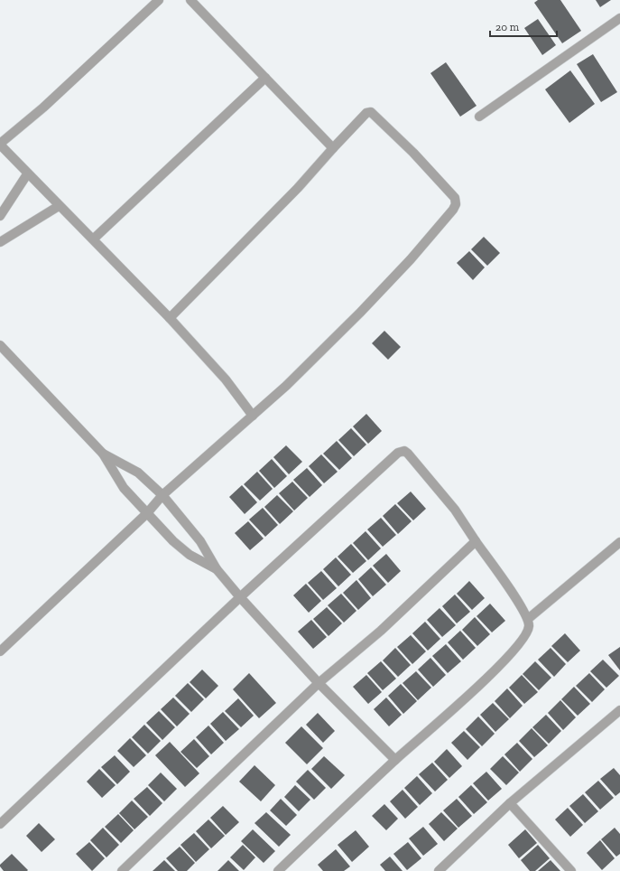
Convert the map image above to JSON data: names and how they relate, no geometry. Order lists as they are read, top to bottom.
{
  "scale_bar": "20 m"
}
